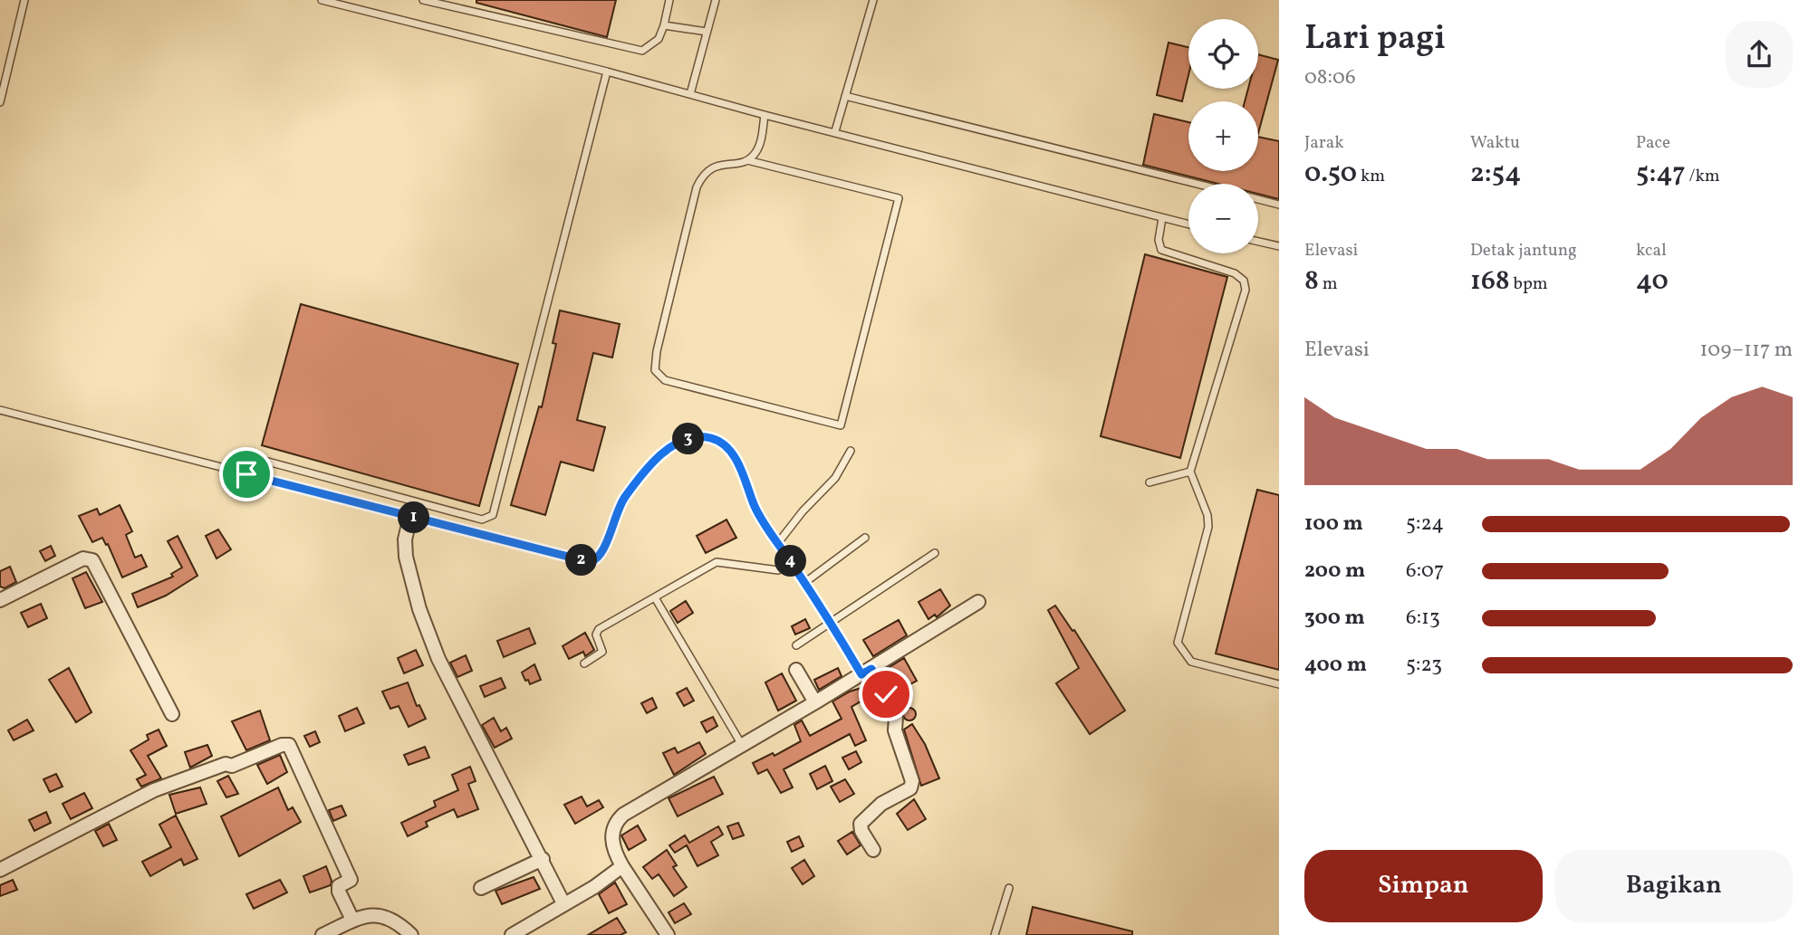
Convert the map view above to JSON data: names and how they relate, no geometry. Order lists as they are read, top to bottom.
{
  "page": {
    "heading": ["Lari pagi", "08:06"],
    "map_buttons": ["+", "−"],
    "stats": [
      ["Jarak", "0.50 km"],
      ["Waktu", "2:54"],
      ["Pace", "5:47 /km"],
      ["Elevasi", "8 m"],
      ["Detak jantung", "168 bpm"],
      ["kcal", "40"]
    ],
    "chart": ["Elevasi", "109–117 m"],
    "pins": [
      "3",
      "1",
      "2",
      "4"
    ],
    "list": [
      {
        "name": "100 m",
        "note": "5:24"
      },
      {
        "name": "200 m",
        "note": "6:07"
      },
      {
        "name": "300 m",
        "note": "6:13"
      },
      {
        "name": "400 m",
        "note": "5:23"
      }
    ],
    "buttons": ["Simpan", "Bagikan"]
  }
}
